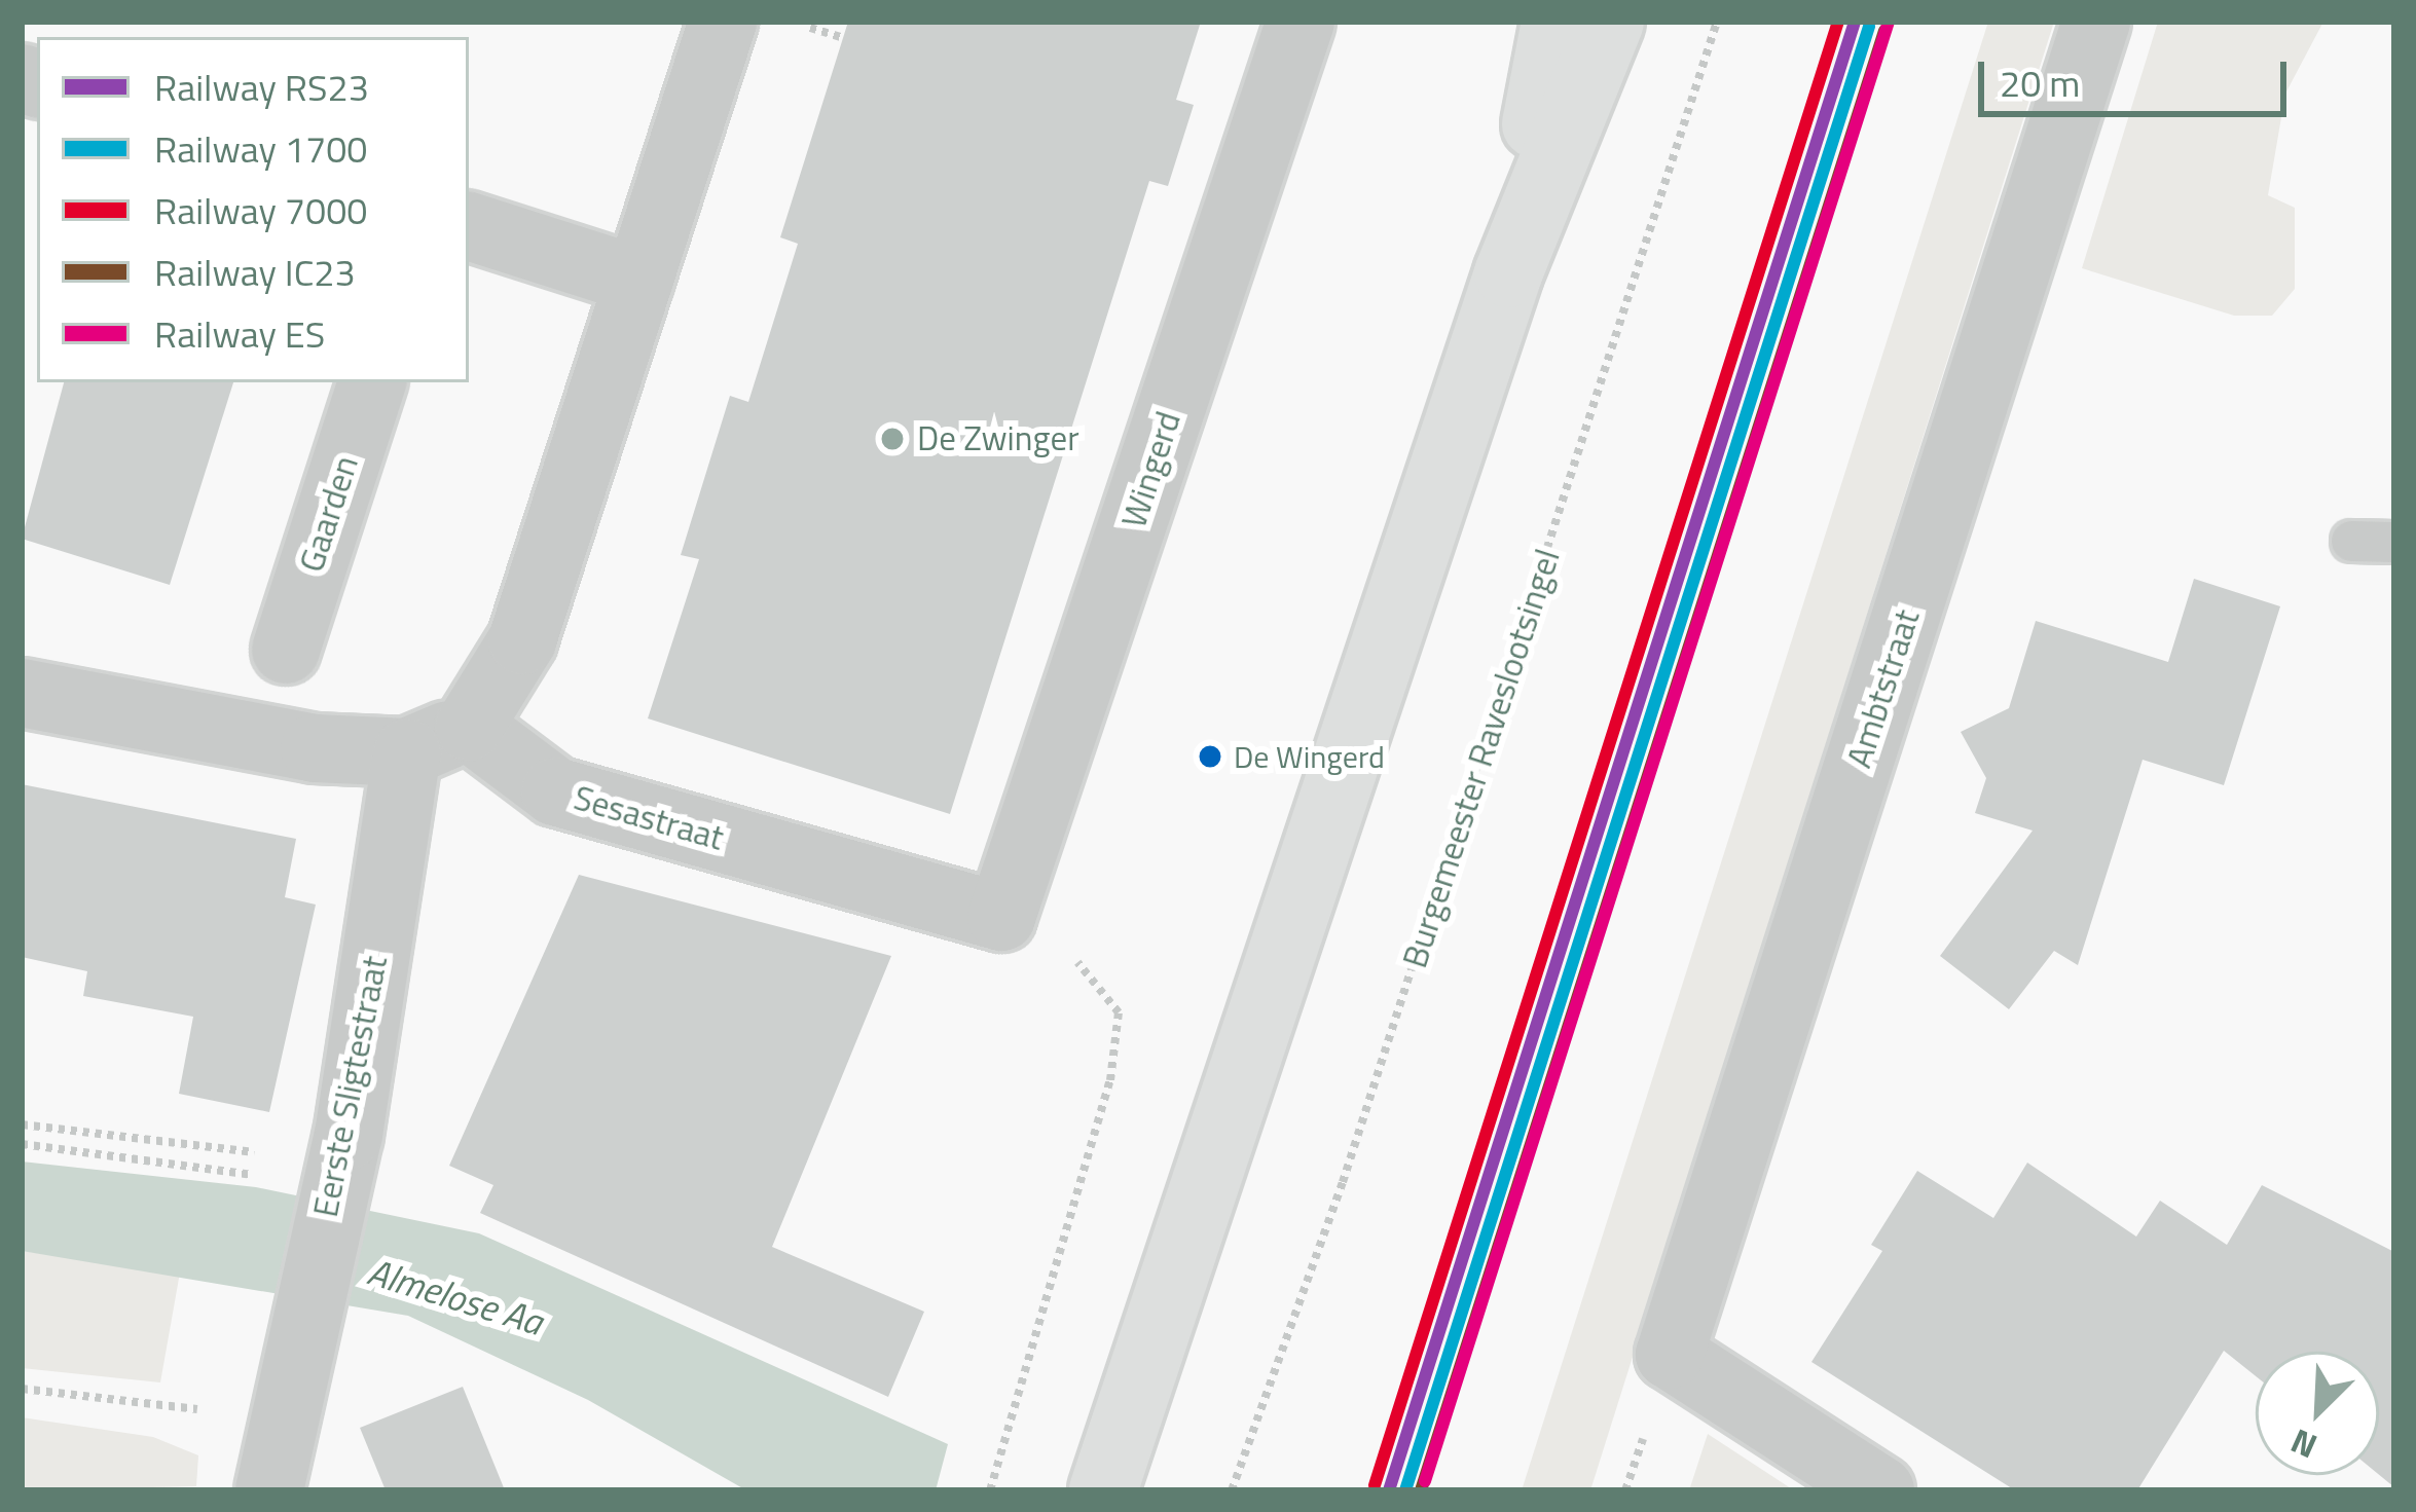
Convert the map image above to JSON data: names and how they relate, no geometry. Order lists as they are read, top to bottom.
{
  "streets": {
    "street": [
      "Wingerd",
      "Gaarden",
      "Ambtstraat",
      "Sesastraat",
      "Eerste Sligtestraat"
    ],
    "path": ["Burgemeester Raveslootsingel"]
  },
  "crossings": [
    ["Wingerd", "Sesastraat"]
  ],
  "water": ["Almelose Aa"],
  "places": ["De Zwinger", "De Wingerd"],
  "lines": [
    "rail line RS23",
    "rail line 7000",
    "rail line ES",
    "rail line 1700",
    "rail line IC23"
  ],
  "legend": [
    "Railway RS23",
    "Railway 1700",
    "Railway 7000",
    "Railway IC23",
    "Railway ES"
  ],
  "scale_bar": "20 m",
  "north": "bottom left"
}
